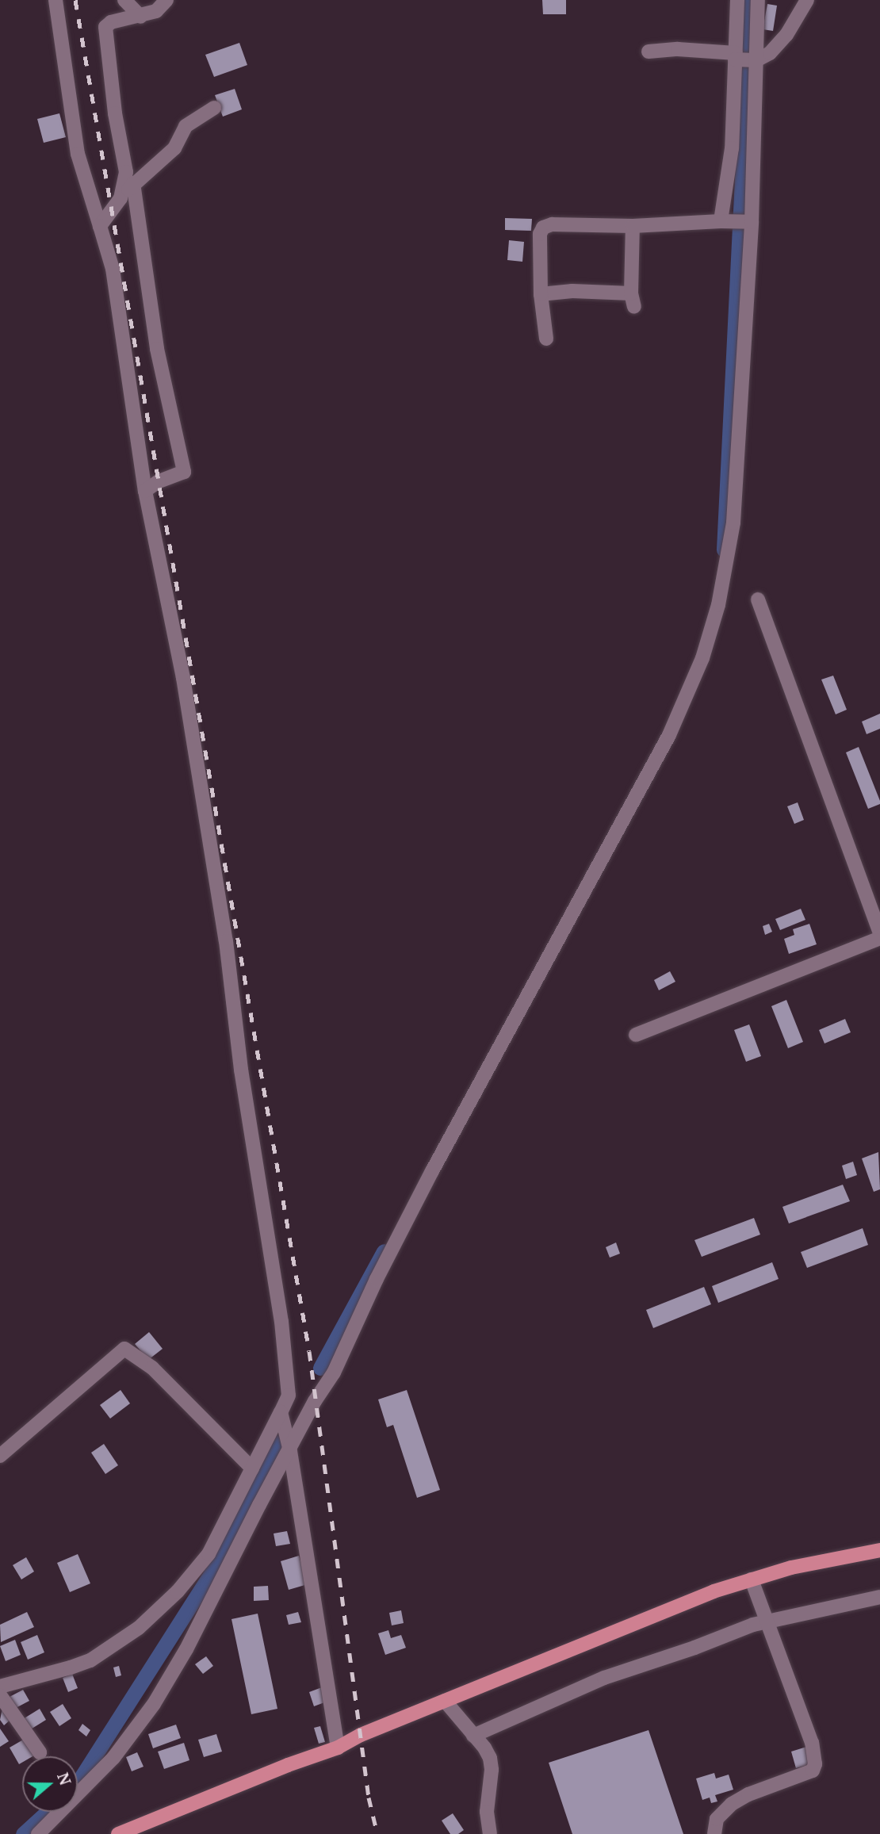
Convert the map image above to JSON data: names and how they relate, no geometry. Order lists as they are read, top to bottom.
{
  "north": "right"
}
